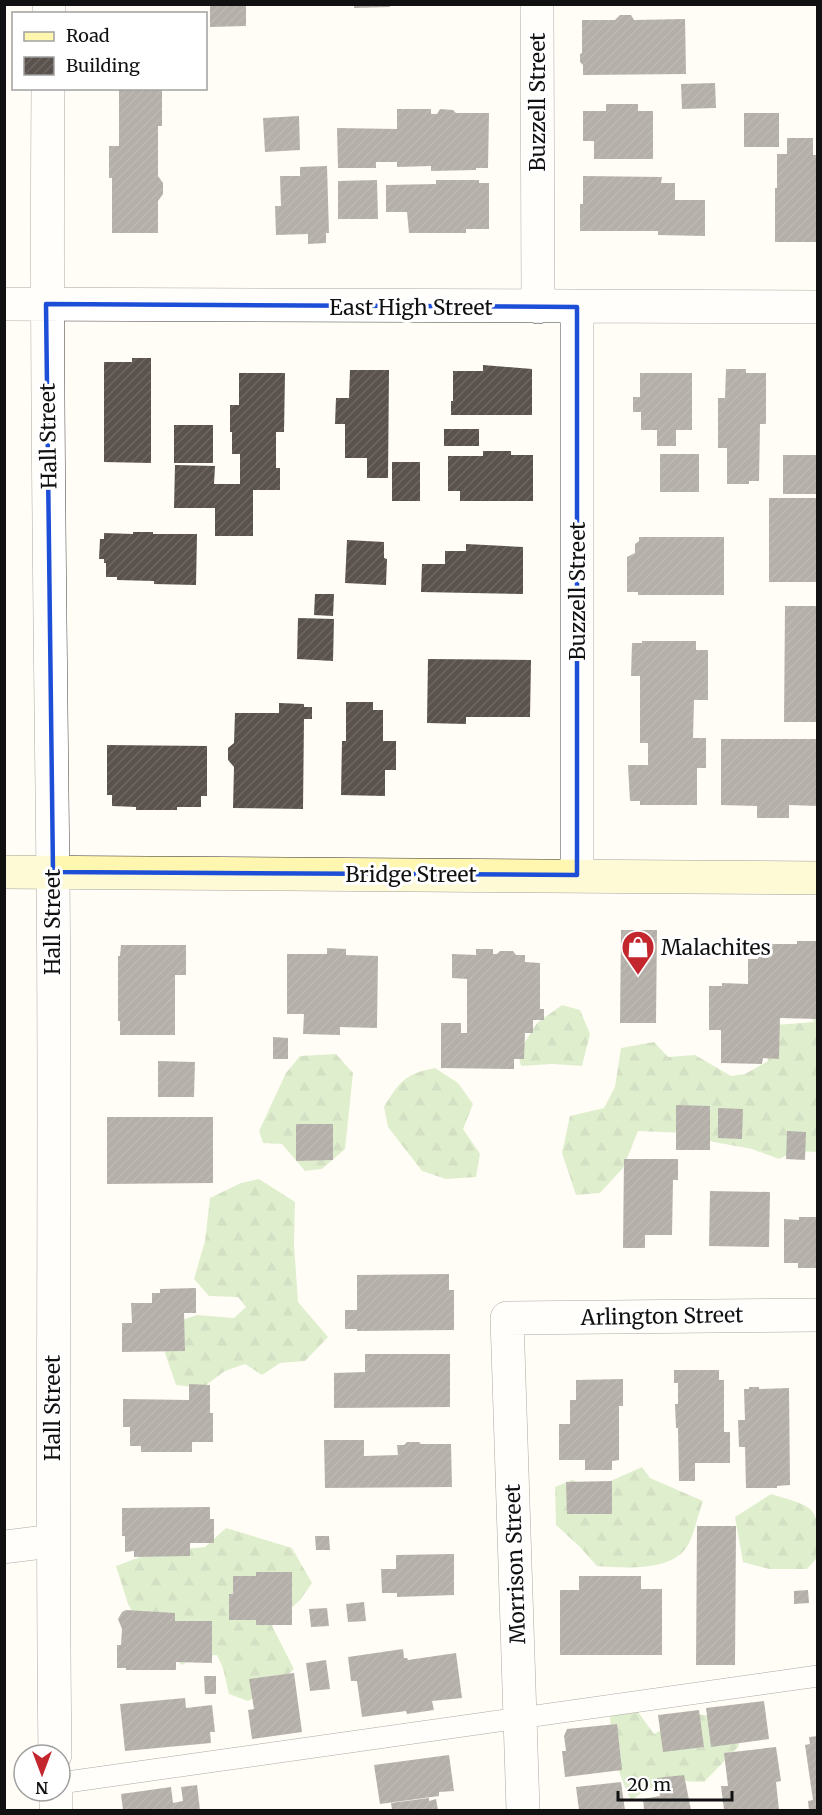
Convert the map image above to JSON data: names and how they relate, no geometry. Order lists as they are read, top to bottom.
{
  "streets": {
    "main road": ["Bridge Street"],
    "street": [
      "Buzzell Street",
      "East High Street",
      "Hall Street",
      "Arlington Street",
      "Morrison Street"
    ]
  },
  "crossings": [
    ["Buzzell Street", "East High Street"],
    ["Buzzell Street", "Bridge Street"],
    ["East High Street", "Hall Street"],
    ["Hall Street", "Bridge Street"],
    ["Arlington Street", "Morrison Street"]
  ],
  "places": {
    "shop": ["Malachites"]
  },
  "legend": ["Road", "Building"],
  "scale_bar": "20 m",
  "north": "bottom"
}
